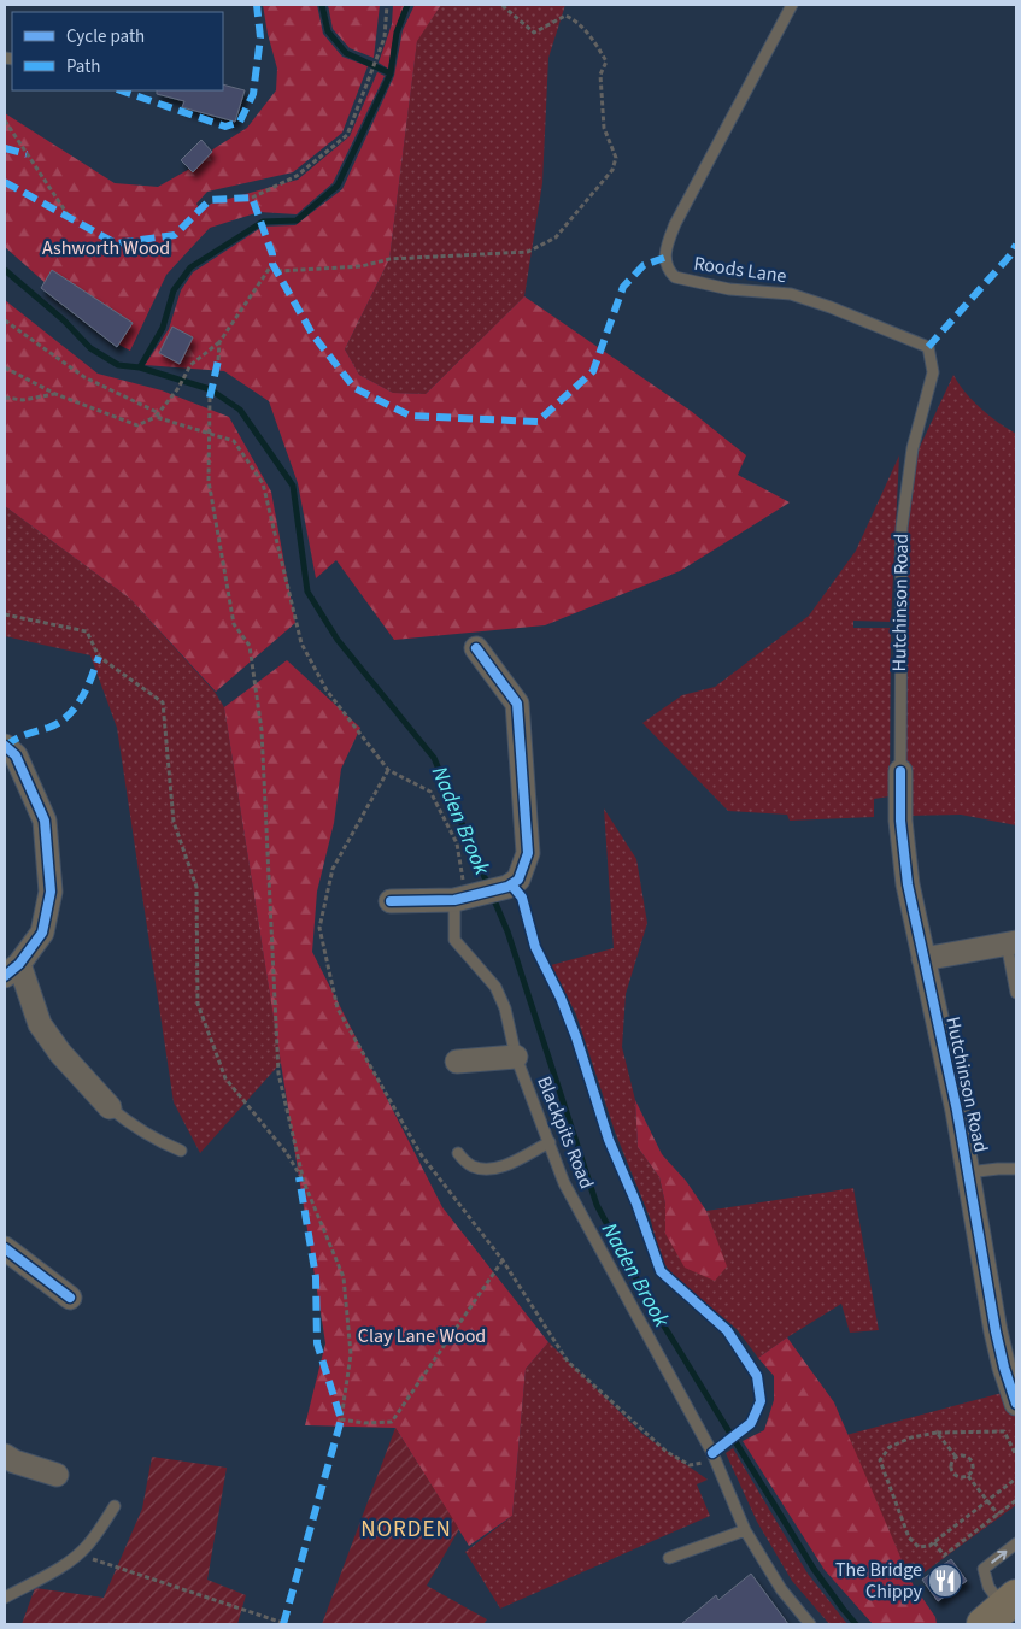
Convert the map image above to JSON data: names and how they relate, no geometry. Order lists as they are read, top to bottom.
{
  "streets": {
    "street": ["Hutchinson Road"],
    "lane": ["Roods Lane", "Blackpits Road"]
  },
  "crossings": [
    ["Roods Lane", "Hutchinson Road"]
  ],
  "districts": ["NORDEN"],
  "water": ["Naden Brook"],
  "parks": ["Ashworth Wood", "Clay Lane Wood"],
  "places": {
    "restaurant": ["The Bridge Chippy"]
  },
  "legend": ["Cycle path", "Path"]
}
